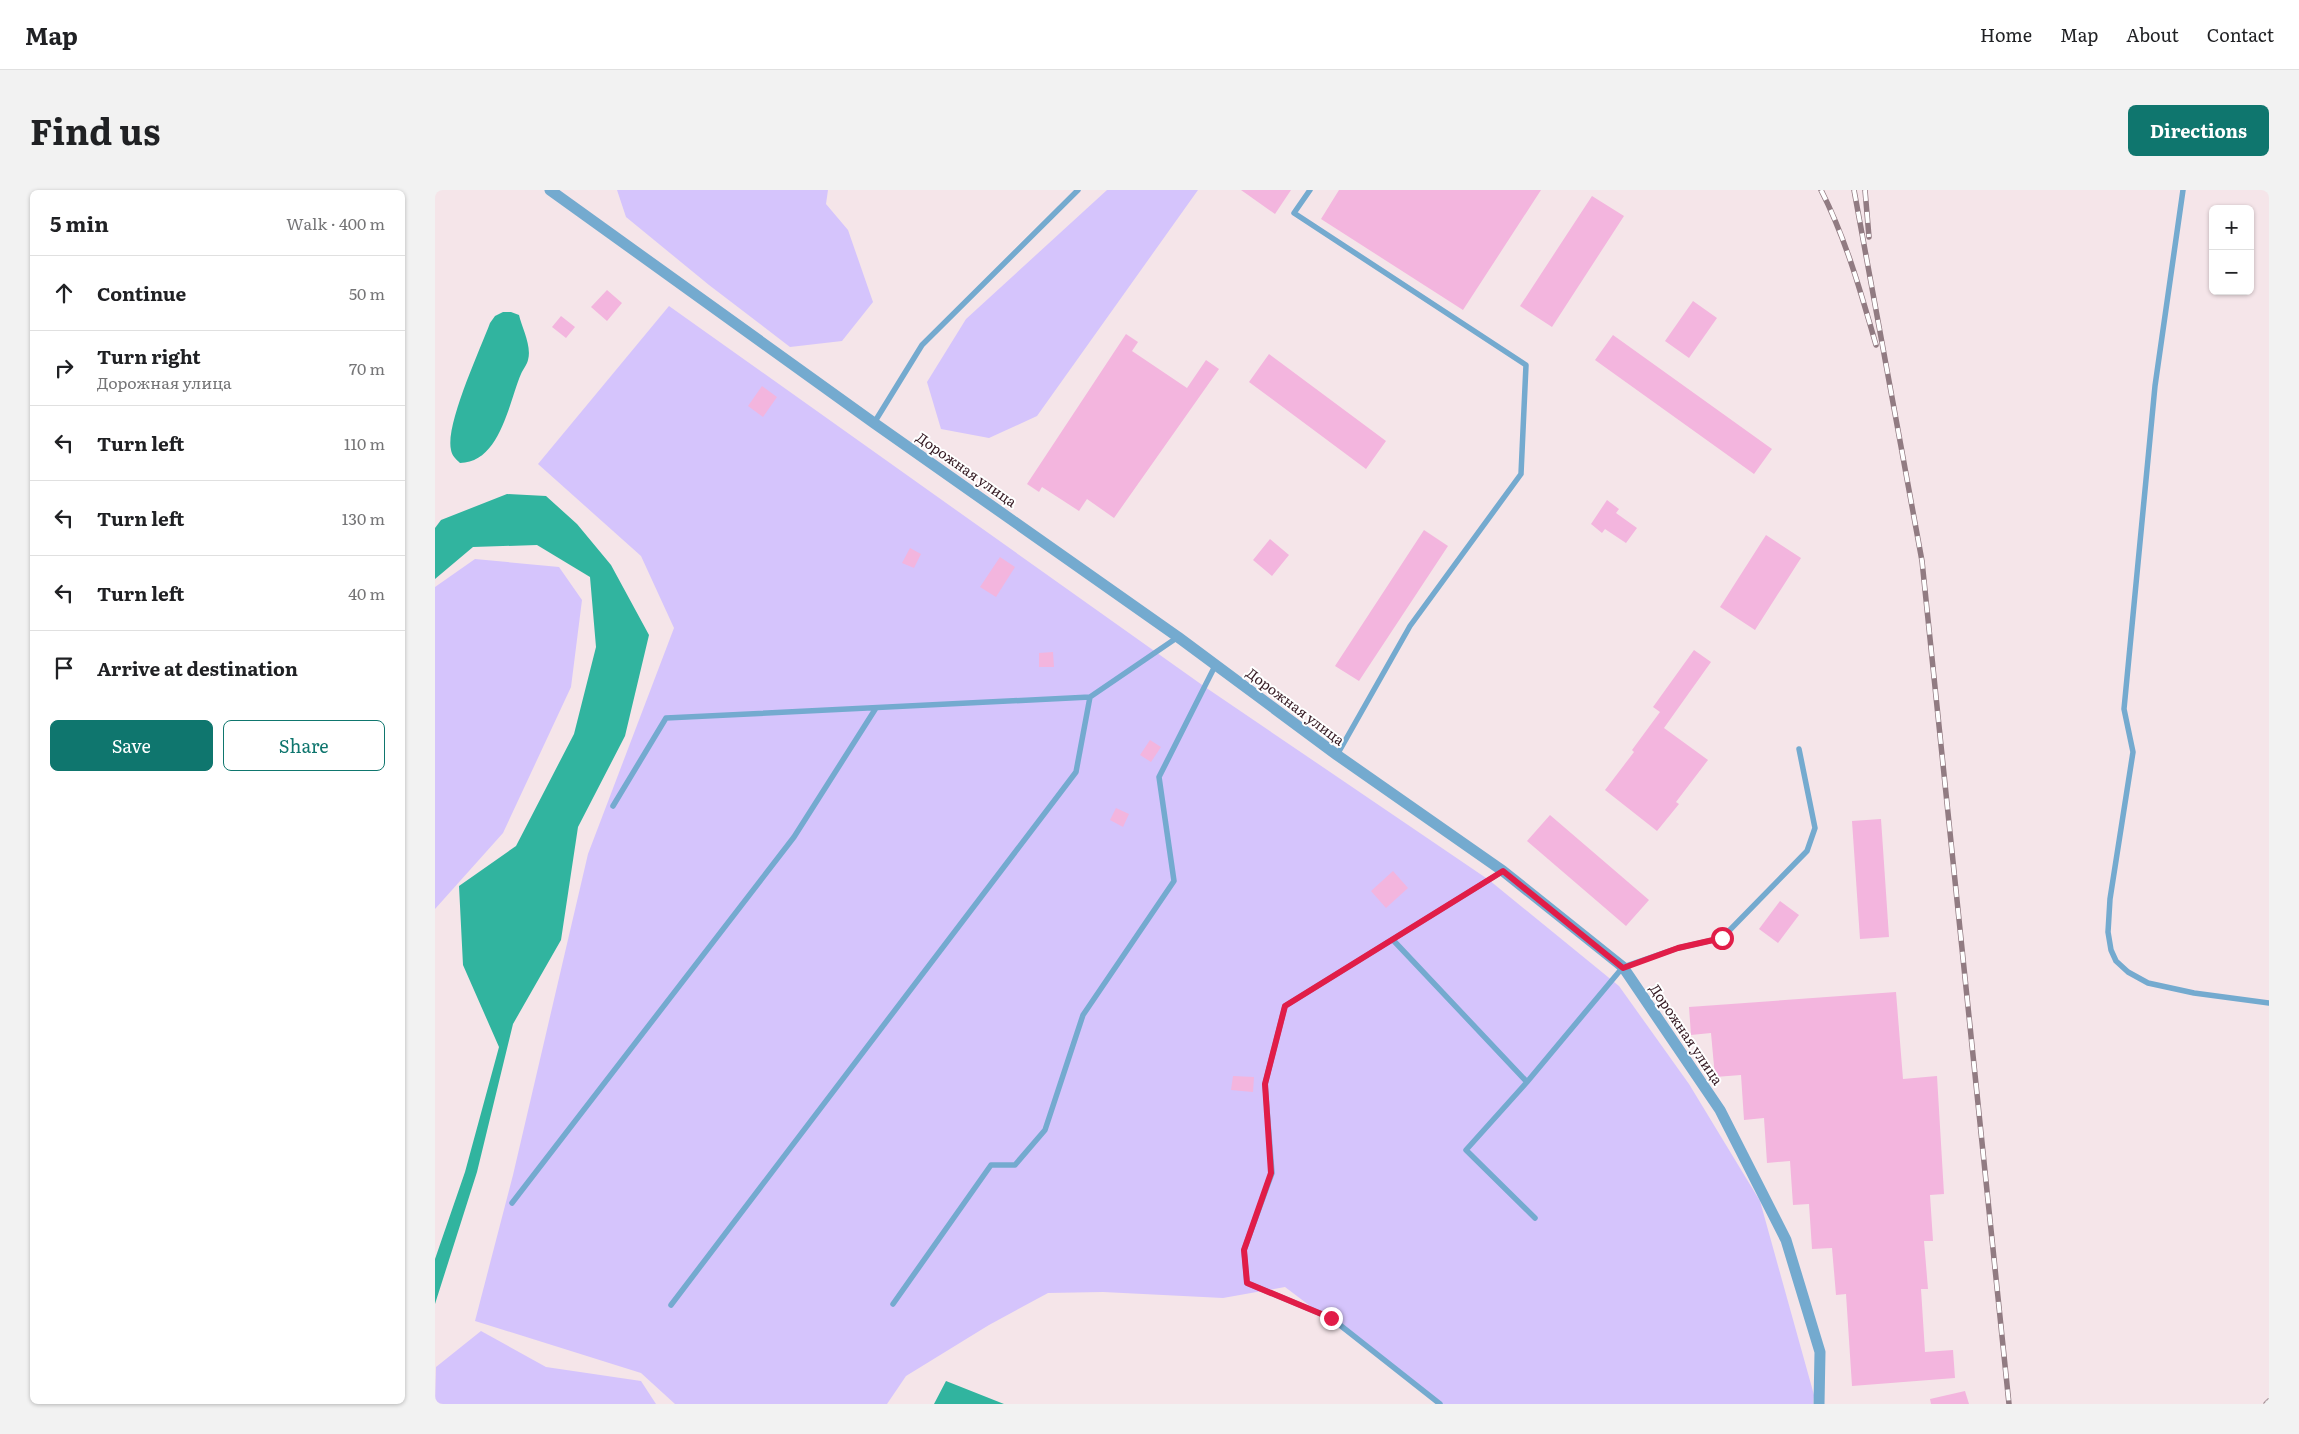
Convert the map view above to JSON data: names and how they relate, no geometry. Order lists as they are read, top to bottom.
{
  "streets": {
    "street": ["Дорожная улица"]
  },
  "page": {
    "header": "Map",
    "nav": [
      "Home",
      "Map",
      "About",
      "Contact"
    ],
    "title": "Find us",
    "buttons": [
      "Directions",
      ["Save", "Share"]
    ],
    "heading": ["5 min", "Walk · 400 m"],
    "map_buttons": ["+", "−"],
    "list": [
      ["Continue", "50 m"],
      ["Turn right", "Дорожная улица", "70 m"],
      ["Turn left", "110 m"],
      ["Turn left", "130 m"],
      ["Turn left", "40 m"],
      "Arrive at destination"
    ]
  }
}
